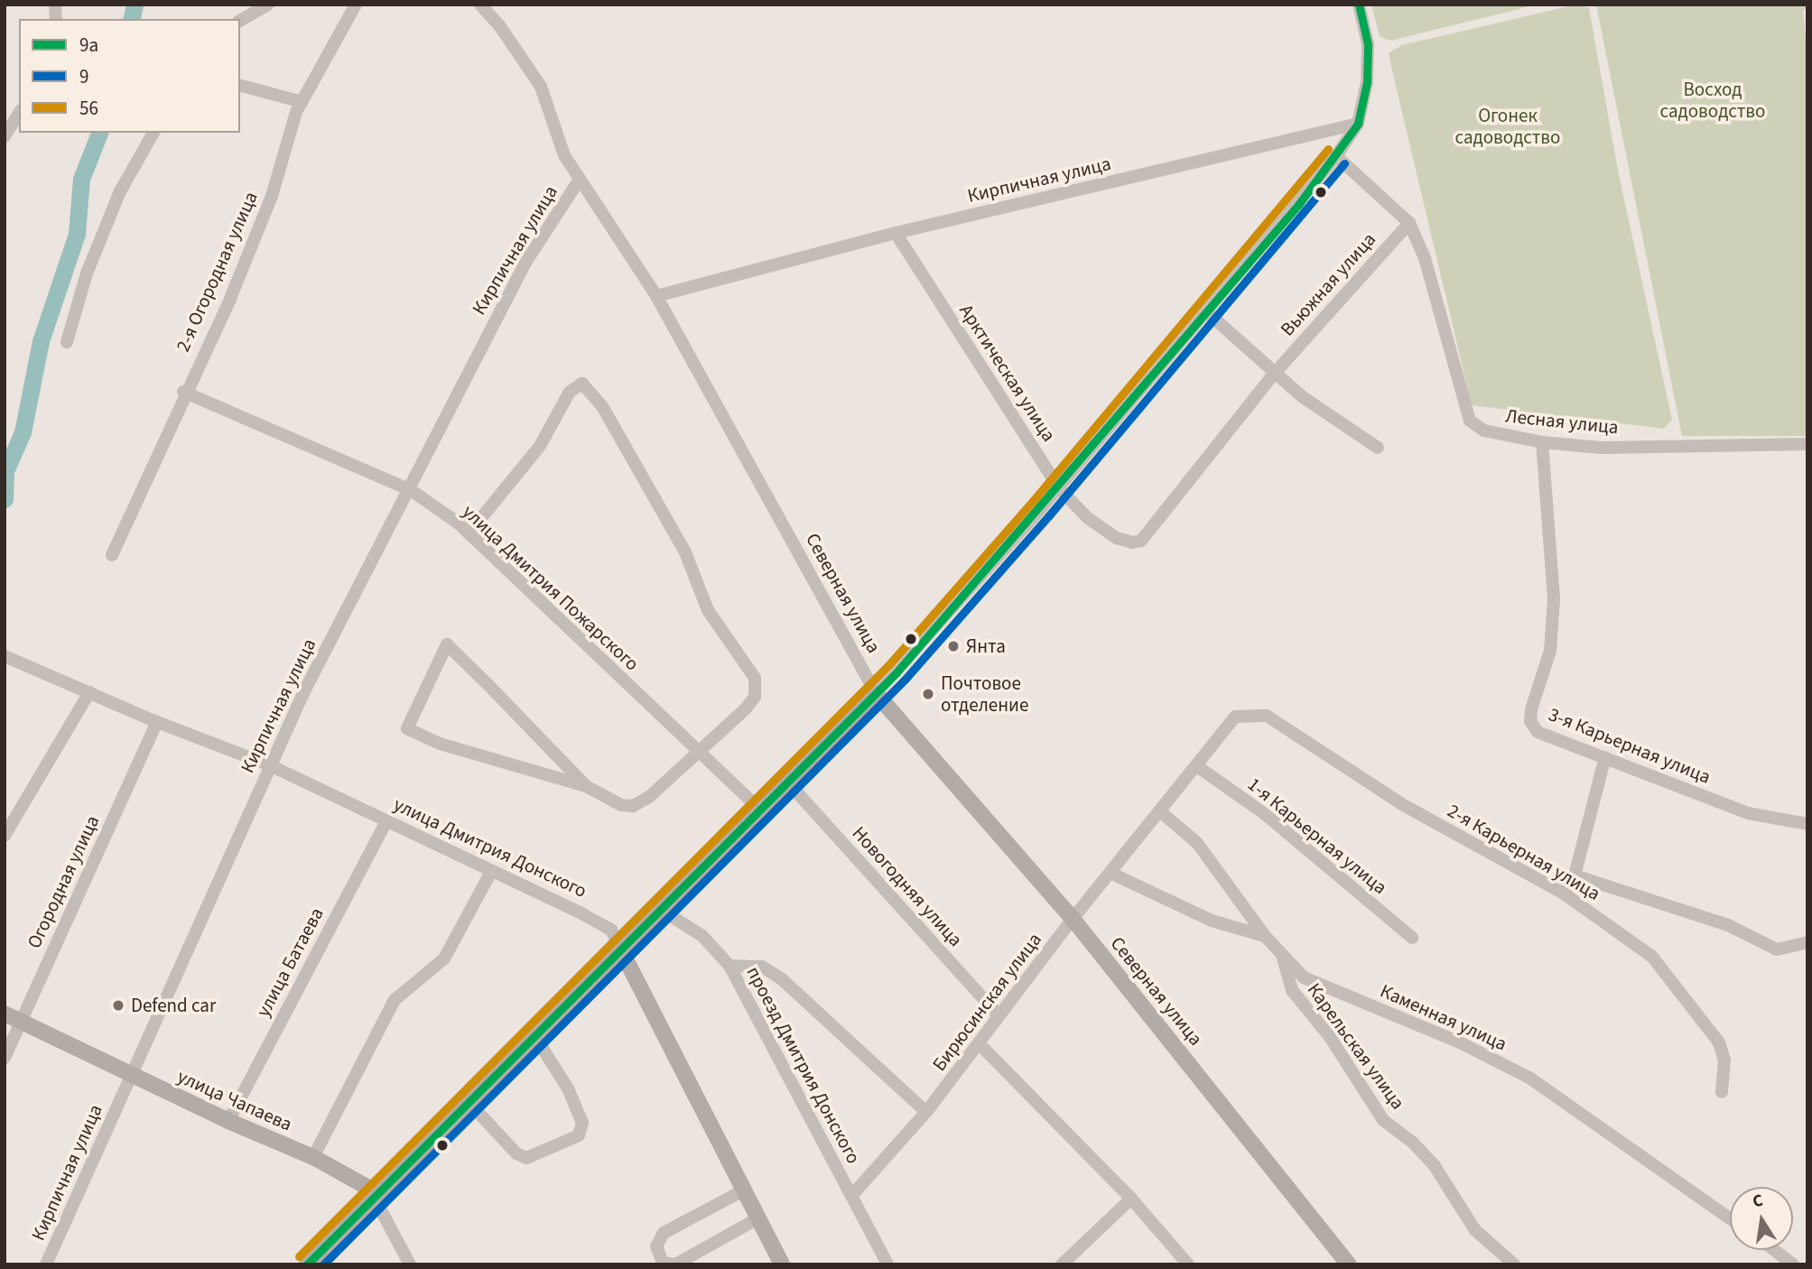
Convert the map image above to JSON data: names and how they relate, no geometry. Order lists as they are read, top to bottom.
{
  "streets": {
    "main road": ["Северная улица", "улица Дмитрия Донского", "улица Чапаева"],
    "street": [
      "Кирпичная улица",
      "2-я Огородная улица",
      "Вьюжная улица",
      "Арктическая улица",
      "Лесная улица",
      "улица Дмитрия Пожарского",
      "3-я Карьерная улица",
      "1-я Карьерная улица",
      "2-я Карьерная улица",
      "Огородная улица",
      "Новогодняя улица",
      "улица Батаева",
      "Бирюсинская улица",
      "Каменная улица",
      "Карельская улица",
      "проезд Дмитрия Донского"
    ]
  },
  "crossings": [
    ["Кирпичная улица", "Арктическая улица"],
    ["Кирпичная улица", "улица Дмитрия Пожарского"],
    ["Кирпичная улица", "Северная улица"],
    ["Кирпичная улица", "улица Дмитрия Донского"],
    ["Кирпичная улица", "улица Чапаева"],
    ["2-я Огородная улица", "улица Дмитрия Пожарского"],
    ["Вьюжная улица", "Арктическая улица"],
    ["Вьюжная улица", "Лесная улица"],
    ["Лесная улица", "3-я Карьерная улица"],
    ["Северная улица", "Бирюсинская улица"],
    ["1-я Карьерная улица", "Бирюсинская улица"],
    ["улица Дмитрия Донского", "Огородная улица"],
    ["улица Дмитрия Донского", "улица Батаева"],
    ["2-я Карьерная улица", "Бирюсинская улица"],
    ["Огородная улица", "улица Чапаева"],
    ["Новогодняя улица", "Бирюсинская улица"],
    ["улица Батаева", "улица Чапаева"],
    ["Бирюсинская улица", "Каменная улица"],
    ["Бирюсинская улица", "проезд Дмитрия Донского"],
    ["Каменная улица", "Карельская улица"]
  ],
  "parks": ["Восход садоводство", "Огонек садоводство"],
  "places": ["Янта", "Почтовое отделение", "Defend car"],
  "lines": ["transit line 9а", "transit line 56", "transit line 9"],
  "legend": ["9а", "9", "56"],
  "north": "top"
}
